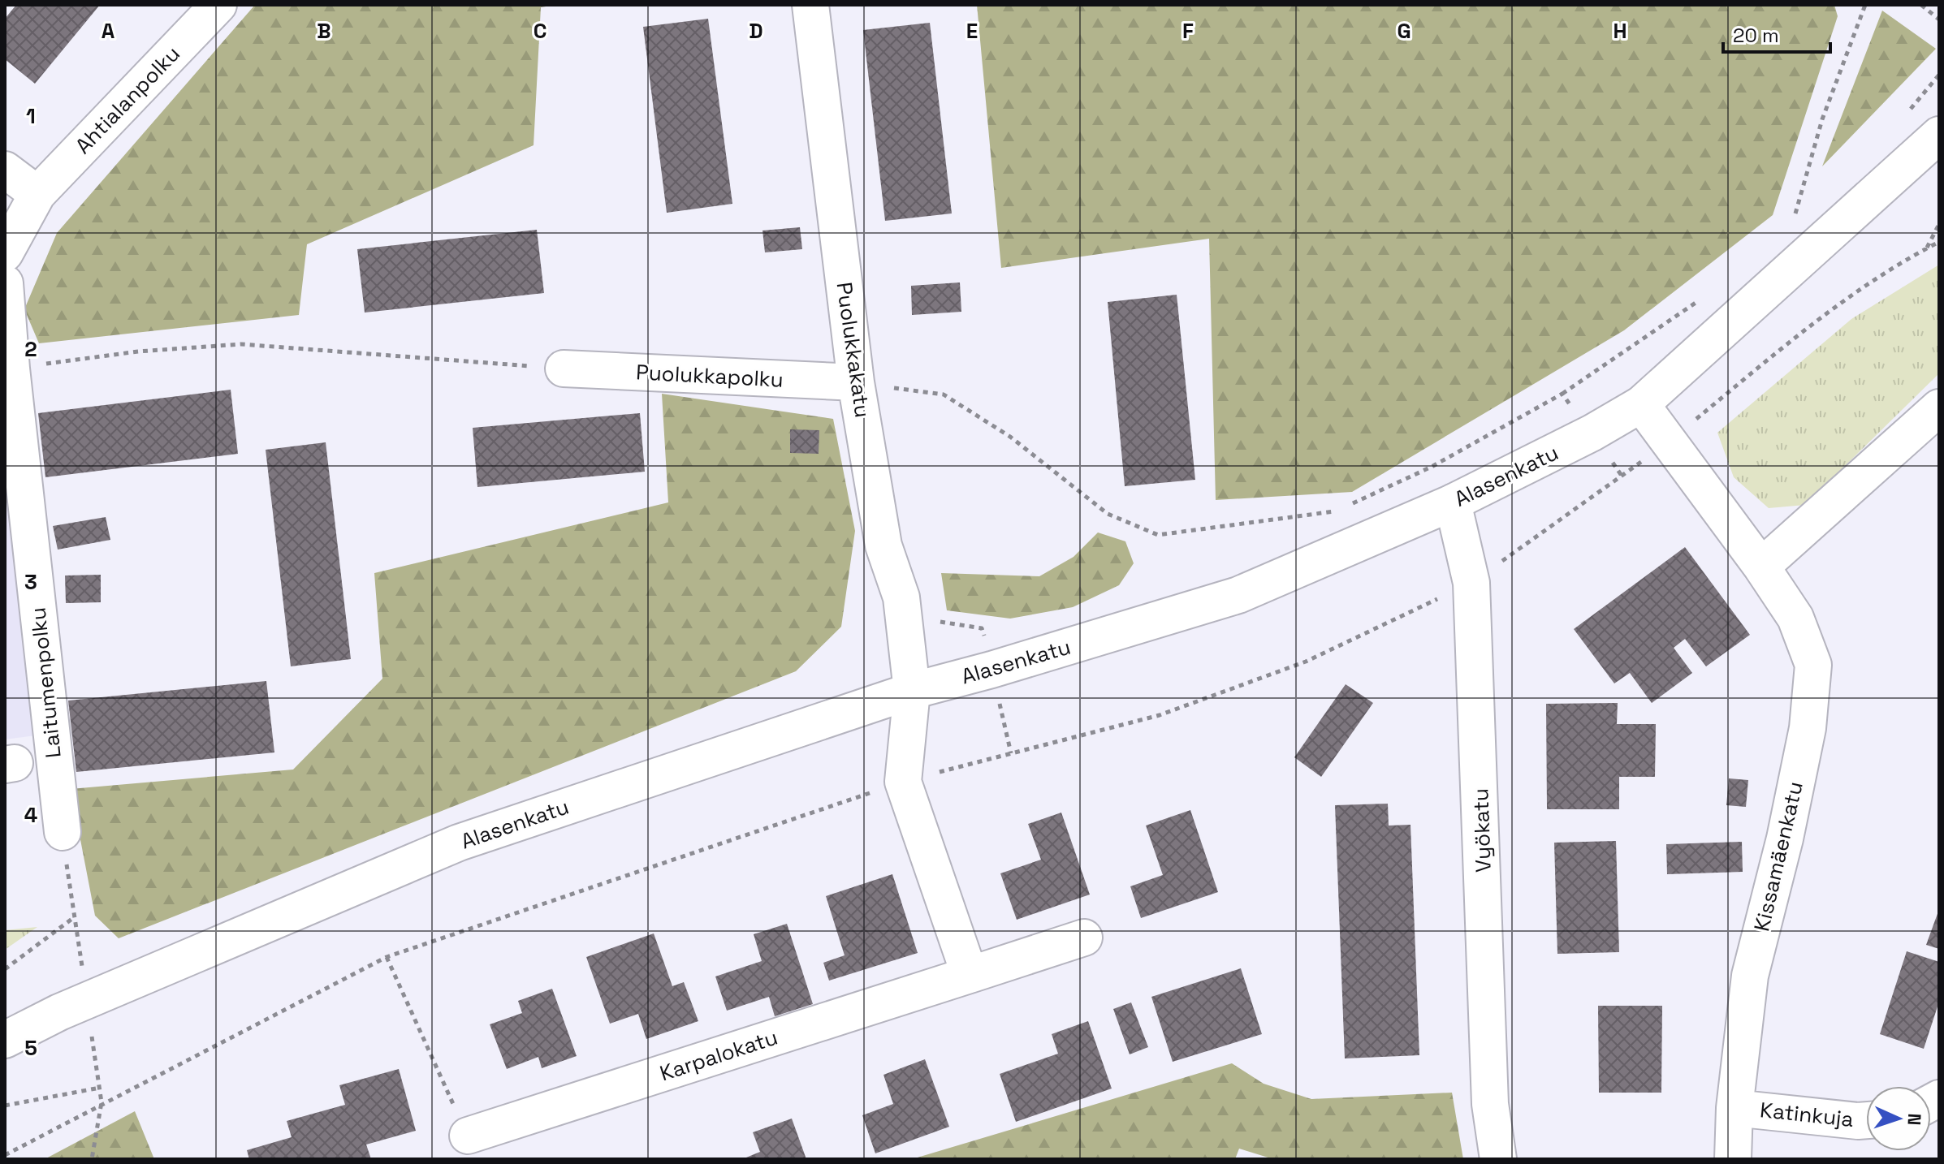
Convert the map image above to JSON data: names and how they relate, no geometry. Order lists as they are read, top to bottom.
{
  "streets": {
    "street": [
      "Ahtialanpolku",
      "Puolukkakatu",
      "Puolukkapolku",
      "Alasenkatu",
      "Laitumenpolku",
      "Vyökatu",
      "Kissamäenkatu",
      "Karpalokatu",
      "Katinkuja"
    ]
  },
  "crossings": [
    ["Puolukkakatu", "Puolukkapolku"],
    ["Puolukkakatu", "Alasenkatu"],
    ["Alasenkatu", "Vyökatu"],
    ["Alasenkatu", "Kissamäenkatu"],
    ["Kissamäenkatu", "Katinkuja"]
  ],
  "scale_bar": "20 m",
  "north": "right",
  "grid": {
    "columns": [
      "A",
      "B",
      "C",
      "D",
      "E",
      "F",
      "G",
      "H"
    ],
    "rows": [
      "1",
      "2",
      "3",
      "4",
      "5"
    ]
  }
}
